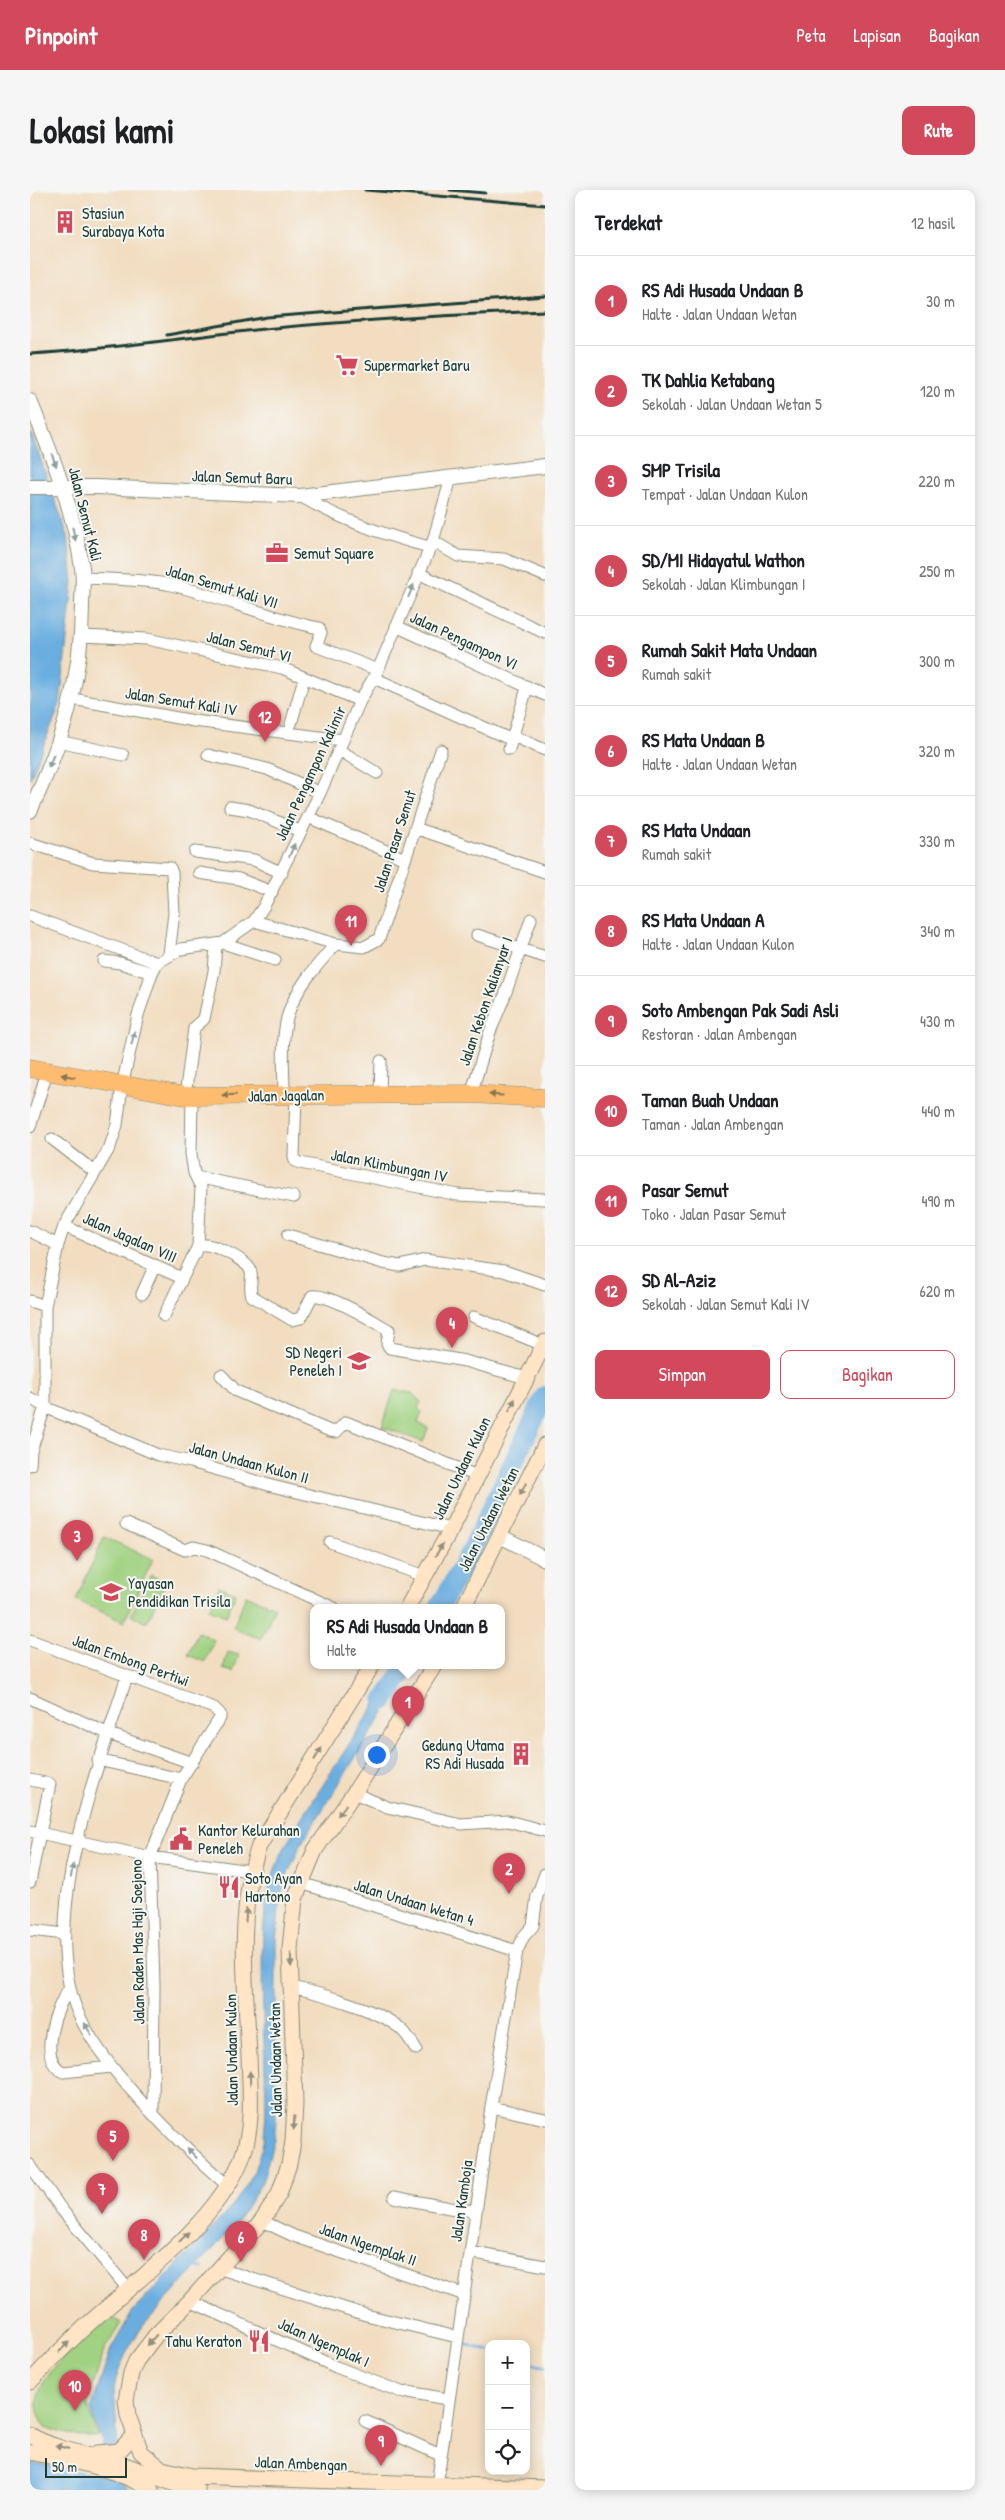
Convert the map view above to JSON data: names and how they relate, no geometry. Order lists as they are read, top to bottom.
{
  "streets": {
    "main road": [
      "Jalan Jagalan",
      "Jalan Undaan Kulon",
      "Jalan Undaan Wetan",
      "Jalan Ambengan"
    ],
    "street": [
      "Jalan Semut Baru",
      "Jalan Semut Kali",
      "Jalan Semut Kali VII",
      "Jalan Pengampon VI",
      "Jalan Semut VI",
      "Jalan Semut Kali IV",
      "Jalan Pengampon Kalimir",
      "Jalan Pasar Semut",
      "Jalan Kebon Kalianyar I",
      "Jalan Klimbungan IV",
      "Jalan Jagalan VIII",
      "Jalan Undaan Kulon II",
      "Jalan Embong Pertiwi",
      "Jalan Undaan Wetan 4",
      "Jalan Raden Mas Haji Soejono",
      "Jalan Kamboja",
      "Jalan Ngemplak II",
      "Jalan Ngemplak I"
    ]
  },
  "crossings": [
    ["Jalan Semut Baru", "Jalan Semut Kali"],
    ["Jalan Semut Kali", "Jalan Semut Kali VII"],
    ["Jalan Semut Kali", "Jalan Semut VI"],
    ["Jalan Semut Kali", "Jalan Semut Kali IV"],
    ["Jalan Semut Kali VII", "Jalan Pengampon Kalimir"],
    ["Jalan Pengampon VI", "Jalan Pengampon Kalimir"],
    ["Jalan Semut VI", "Jalan Pengampon Kalimir"],
    ["Jalan Semut Kali IV", "Jalan Pengampon Kalimir"],
    ["Jalan Pengampon Kalimir", "Jalan Pasar Semut"],
    ["Jalan Kebon Kalianyar I", "Jalan Jagalan"],
    ["Jalan Jagalan", "Jalan Klimbungan IV"],
    ["Jalan Undaan Kulon II", "Jalan Undaan Kulon"],
    ["Jalan Undaan Wetan", "Jalan Undaan Wetan 4"],
    ["Jalan Undaan Wetan", "Jalan Ngemplak II"],
    ["Jalan Undaan Wetan", "Jalan Ngemplak I"],
    ["Jalan Undaan Wetan", "Jalan Ambengan"],
    ["Jalan Embong Pertiwi", "Jalan Raden Mas Haji Soejono"],
    ["Jalan Undaan Wetan 4", "Jalan Kamboja"],
    ["Jalan Kamboja", "Jalan Ngemplak II"],
    ["Jalan Kamboja", "Jalan Ngemplak I"],
    ["Jalan Kamboja", "Jalan Ambengan"]
  ],
  "one_way": [
    "Jalan Semut Kali",
    "Jalan Jagalan",
    "Jalan Undaan Kulon",
    "Jalan Undaan Wetan"
  ],
  "places": {
    "building": ["Stasiun Surabaya Kota", "Gedung Utama RS Adi Husada"],
    "supermarket": ["Supermarket Baru"],
    "office": ["Semut Square"],
    "school or university": ["SD Negeri Peneleh I", "Yayasan Pendidikan Trisila"],
    "public building": ["Kantor Kelurahan Peneleh"],
    "restaurant": ["Soto Ayan Hartono", "Tahu Keraton"]
  },
  "scale_bar": "50 m",
  "page": {
    "header": "Pinpoint",
    "nav": ["Peta", "Lapisan", "Bagikan"],
    "buttons": [
      "Rute",
      ["Simpan", "Bagikan"]
    ],
    "title": "Lokasi kami",
    "heading": ["Terdekat", "12 hasil"],
    "list": [
      {
        "mark": "1",
        "name": "RS Adi Husada Undaan B",
        "note": "Halte · Jalan Undaan Wetan",
        "value": "30 m"
      },
      {
        "mark": "2",
        "name": "TK Dahlia Ketabang",
        "note": "Sekolah · Jalan Undaan Wetan 5",
        "value": "120 m"
      },
      {
        "mark": "3",
        "name": "SMP Trisila",
        "note": "Tempat · Jalan Undaan Kulon",
        "value": "220 m"
      },
      {
        "mark": "4",
        "name": "SD/MI Hidayatul Wathon",
        "note": "Sekolah · Jalan Klimbungan I",
        "value": "250 m"
      },
      {
        "mark": "5",
        "name": "Rumah Sakit Mata Undaan",
        "note": "Rumah sakit",
        "value": "300 m"
      },
      {
        "mark": "6",
        "name": "RS Mata Undaan B",
        "note": "Halte · Jalan Undaan Wetan",
        "value": "320 m"
      },
      {
        "mark": "7",
        "name": "RS Mata Undaan",
        "note": "Rumah sakit",
        "value": "330 m"
      },
      {
        "mark": "8",
        "name": "RS Mata Undaan A",
        "note": "Halte · Jalan Undaan Kulon",
        "value": "340 m"
      },
      {
        "mark": "9",
        "name": "Soto Ambengan Pak Sadi Asli",
        "note": "Restoran · Jalan Ambengan",
        "value": "430 m"
      },
      {
        "mark": "10",
        "name": "Taman Buah Undaan",
        "note": "Taman · Jalan Ambengan",
        "value": "440 m"
      },
      {
        "mark": "11",
        "name": "Pasar Semut",
        "note": "Toko · Jalan Pasar Semut",
        "value": "490 m"
      },
      {
        "mark": "12",
        "name": "SD Al-Aziz",
        "note": "Sekolah · Jalan Semut Kali IV",
        "value": "620 m"
      }
    ],
    "pins": [
      "12",
      "11",
      "4",
      "3",
      "1",
      "2",
      "5",
      "7",
      "8",
      "6",
      "10",
      "9"
    ],
    "popup": ["RS Adi Husada Undaan B", "Halte"],
    "map_buttons": ["+", "−"],
    "scale": "50 m"
  }
}
